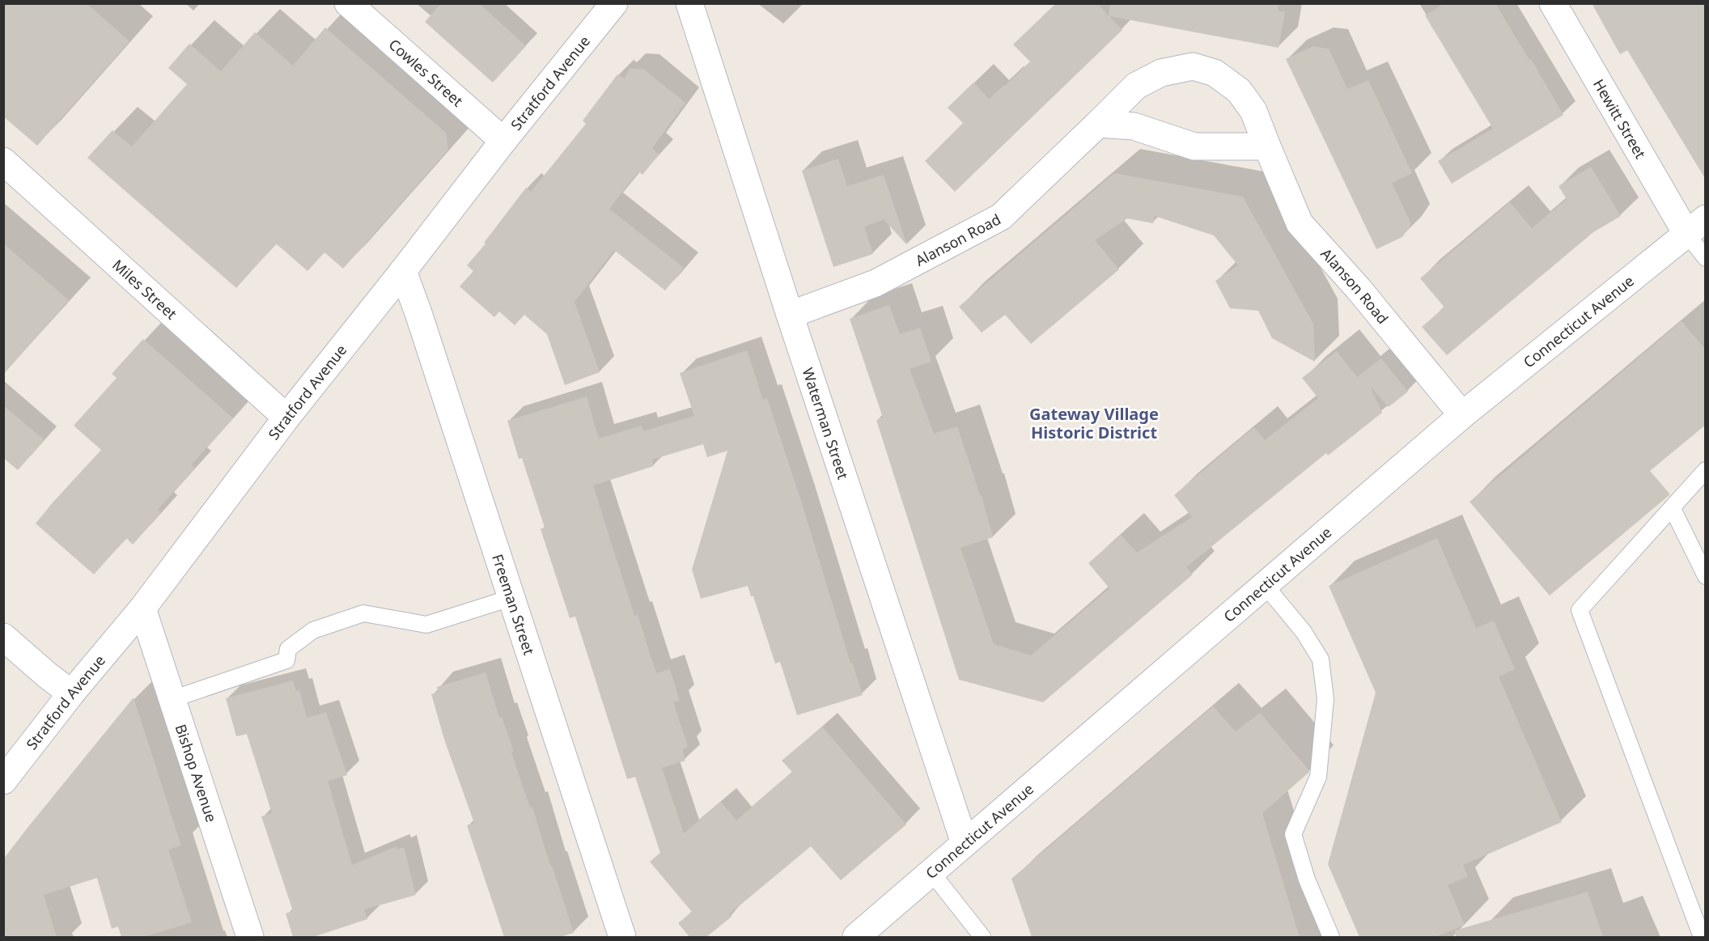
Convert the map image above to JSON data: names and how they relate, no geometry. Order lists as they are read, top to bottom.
{
  "streets": {
    "street": [
      "Cowles Street",
      "Stratford Avenue",
      "Hewitt Street",
      "Alanson Road",
      "Miles Street",
      "Connecticut Avenue",
      "Waterman Street",
      "Freeman Street",
      "Bishop Avenue"
    ]
  },
  "crossings": [
    ["Cowles Street", "Stratford Avenue"],
    ["Stratford Avenue", "Miles Street"],
    ["Stratford Avenue", "Freeman Street"],
    ["Stratford Avenue", "Bishop Avenue"],
    ["Hewitt Street", "Connecticut Avenue"],
    ["Alanson Road", "Connecticut Avenue"],
    ["Alanson Road", "Waterman Street"],
    ["Connecticut Avenue", "Waterman Street"]
  ],
  "districts": ["Gateway Village Historic District"]
}
